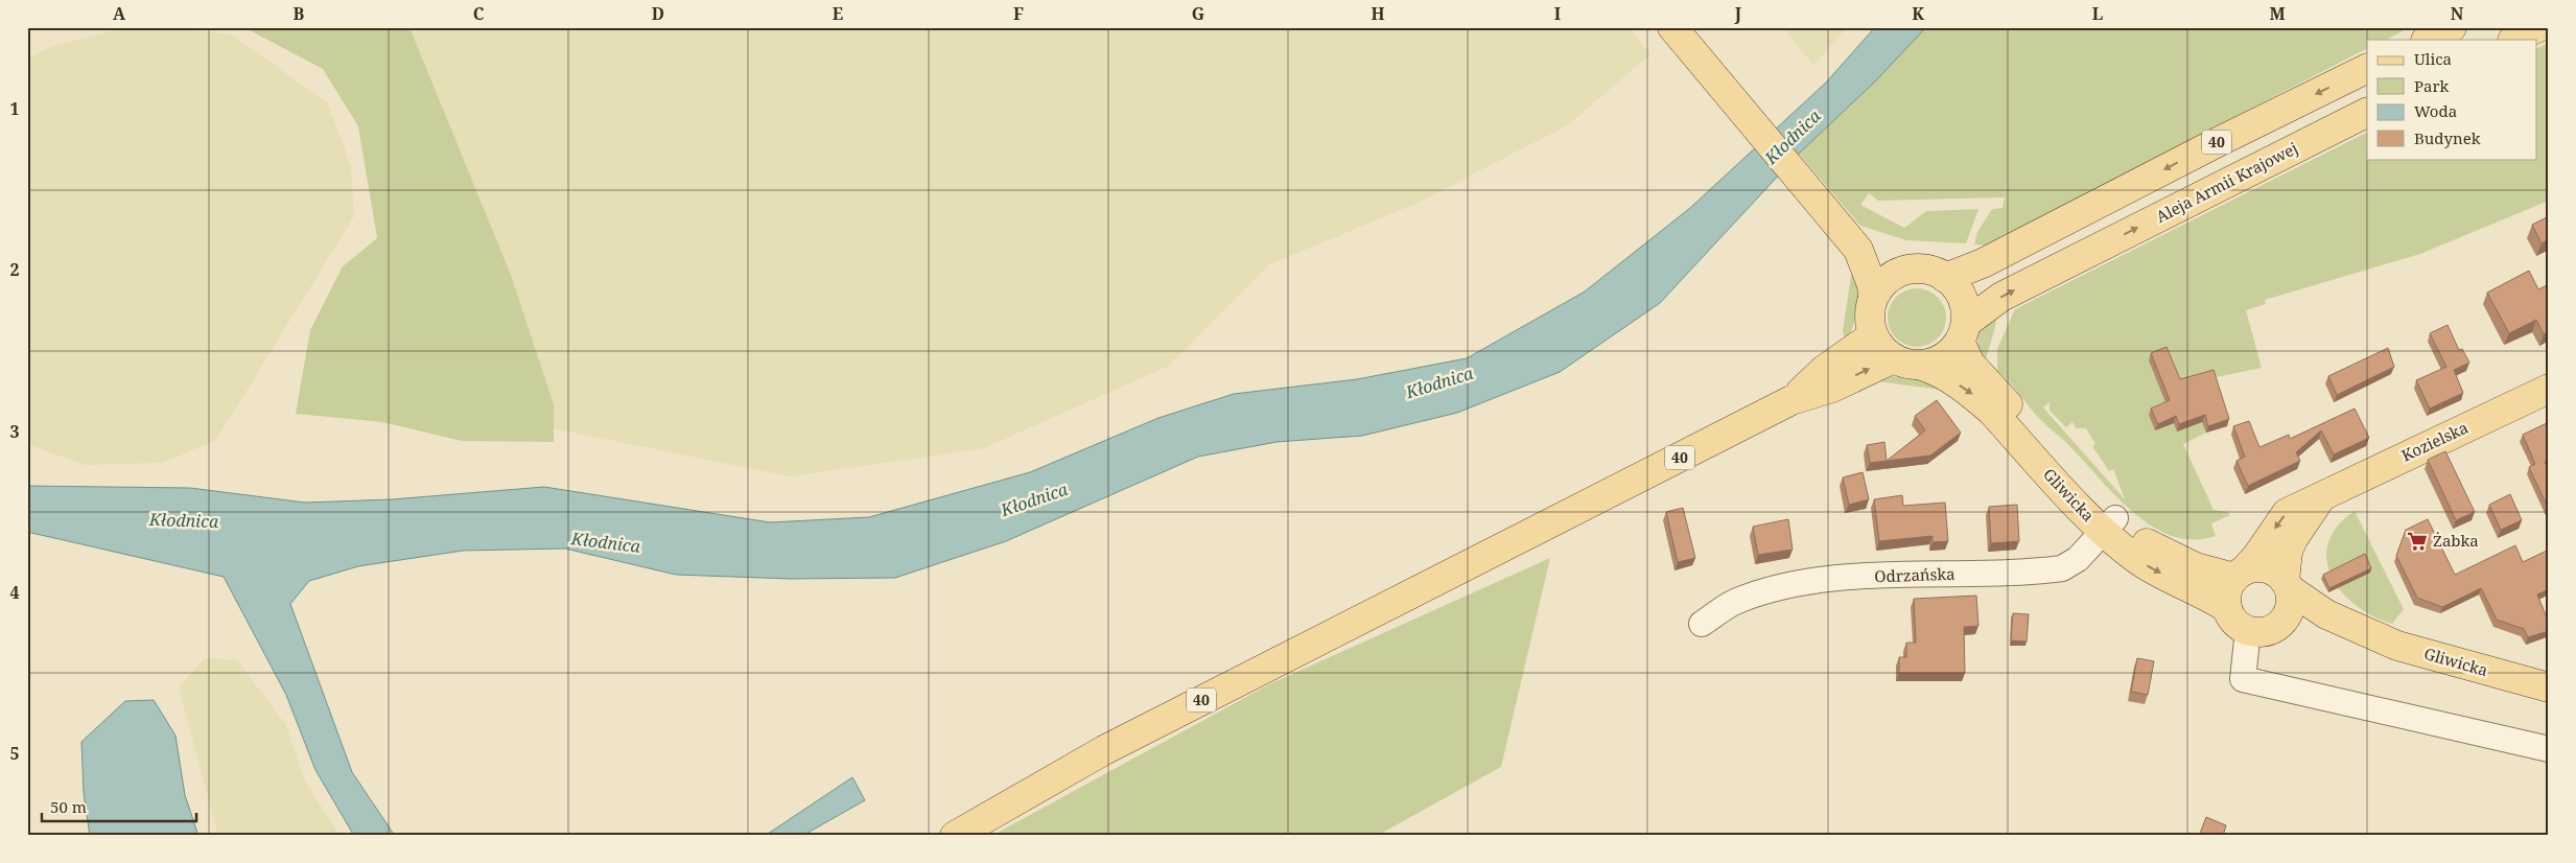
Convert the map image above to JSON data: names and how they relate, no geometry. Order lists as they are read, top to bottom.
{
  "streets": {
    "main road": [
      "40",
      "Aleja Armii Krajowej",
      "Kozielska",
      "Gliwicka"
    ],
    "street": ["Odrzańska"]
  },
  "crossings": [
    ["40", "Aleja Armii Krajowej"],
    ["40", "Gliwicka"],
    ["Aleja Armii Krajowej", "Gliwicka"],
    ["Kozielska", "Gliwicka"],
    ["Gliwicka", "Odrzańska"]
  ],
  "water": ["Kłodnica"],
  "places": {
    "supermarket": ["Żabka"]
  },
  "legend": [
    "Ulica",
    "Park",
    "Woda",
    "Budynek"
  ],
  "scale_bar": "50 m",
  "grid": {
    "columns": [
      "A",
      "B",
      "C",
      "D",
      "E",
      "F",
      "G",
      "H",
      "I",
      "J",
      "K",
      "L",
      "M",
      "N"
    ],
    "rows": [
      "1",
      "2",
      "3",
      "4",
      "5"
    ]
  }
}
